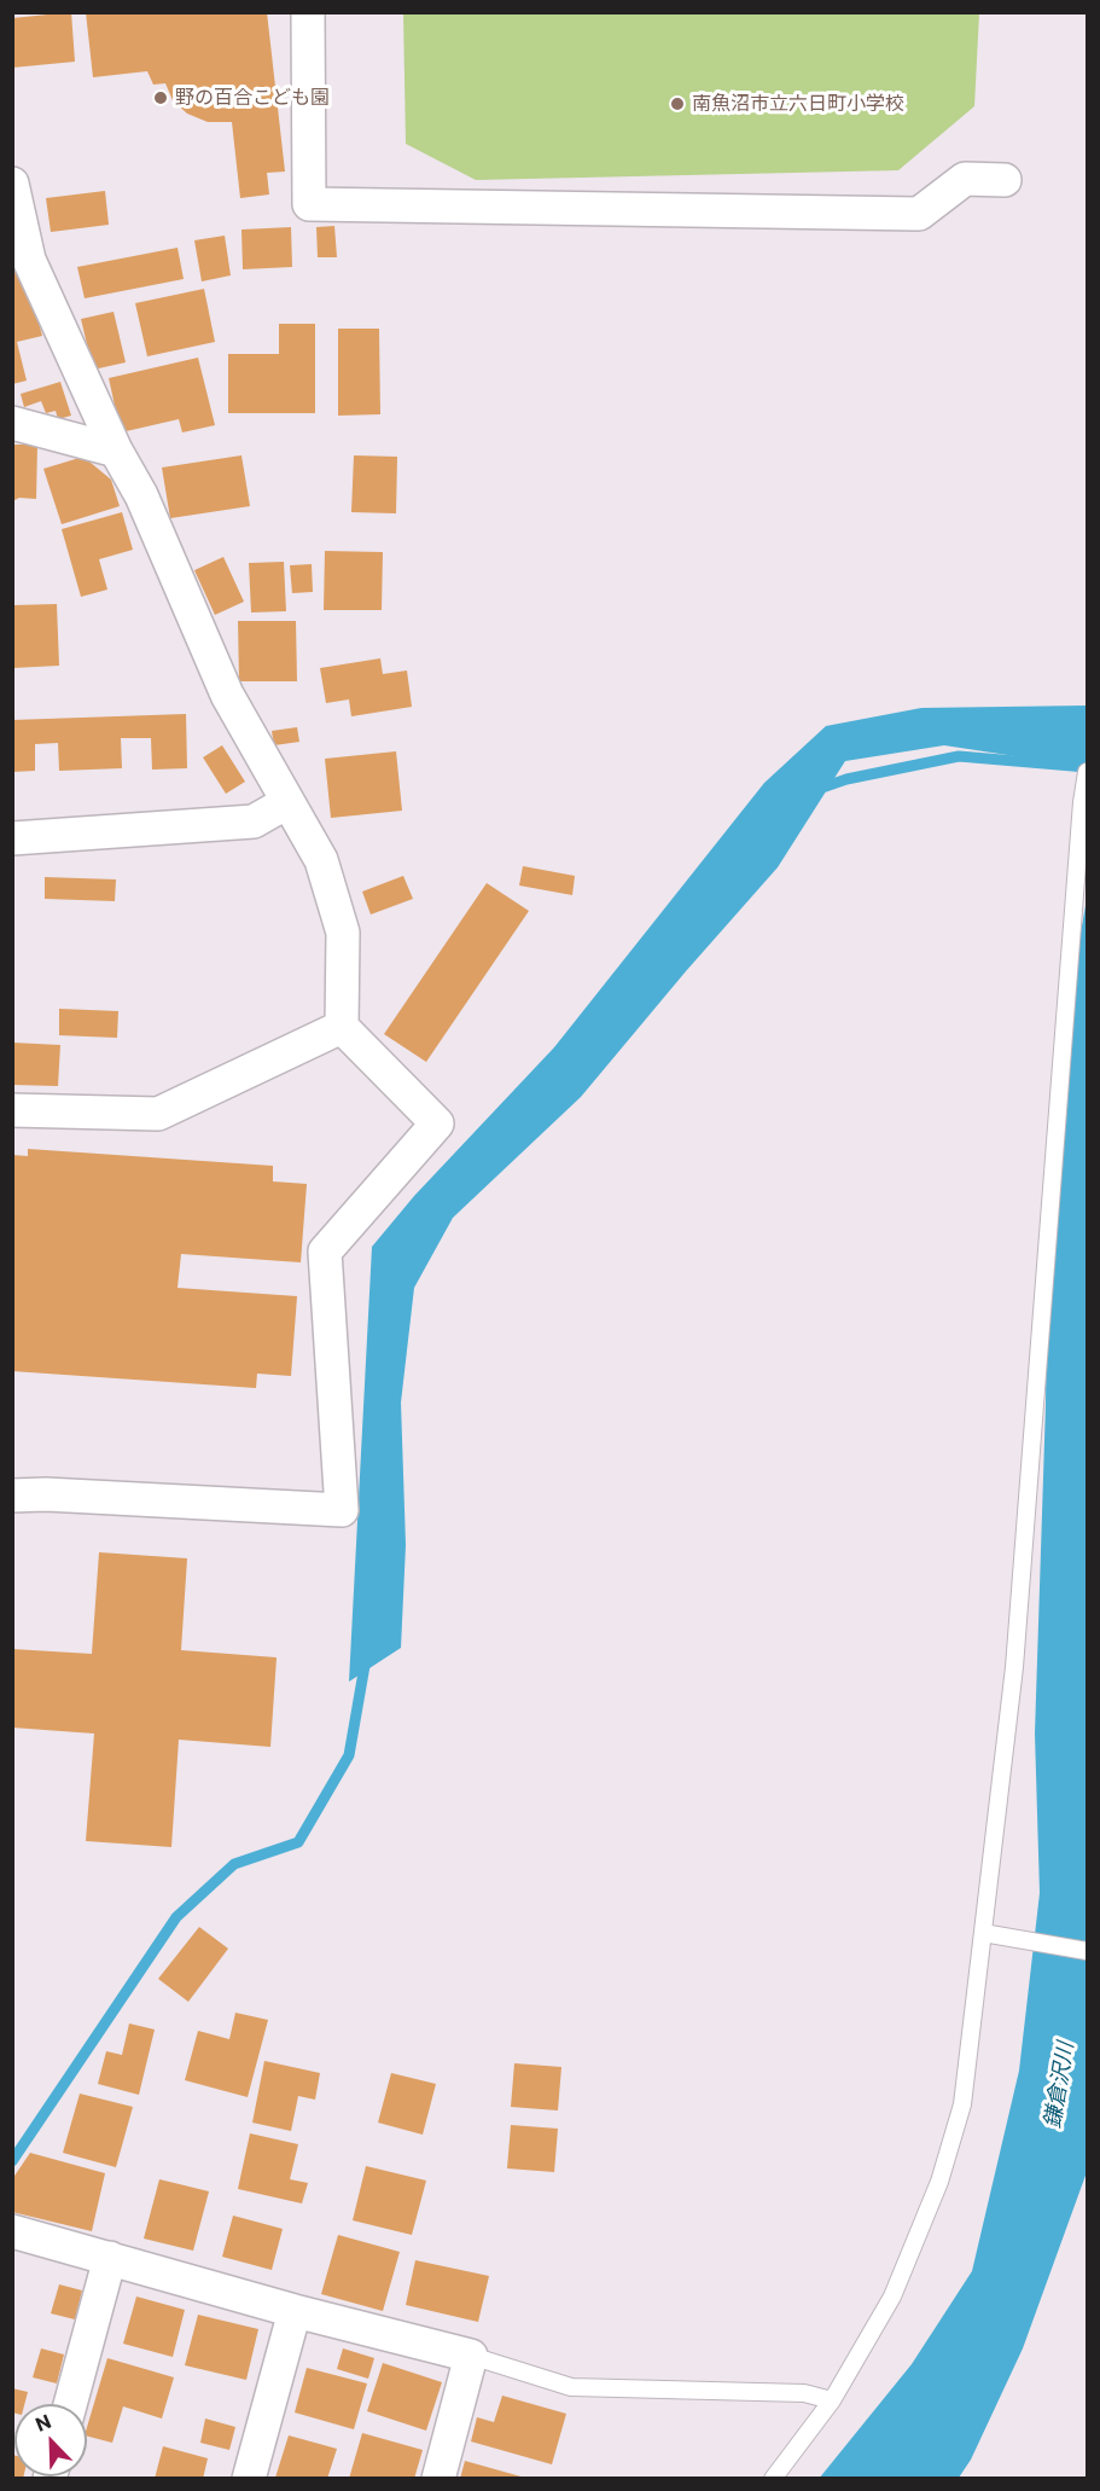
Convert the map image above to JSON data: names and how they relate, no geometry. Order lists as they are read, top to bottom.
{
  "water": ["鎌倉沢川"],
  "places": ["野の百合こども園", "南魚沼市立六日町小学校"],
  "north": "top left"
}
